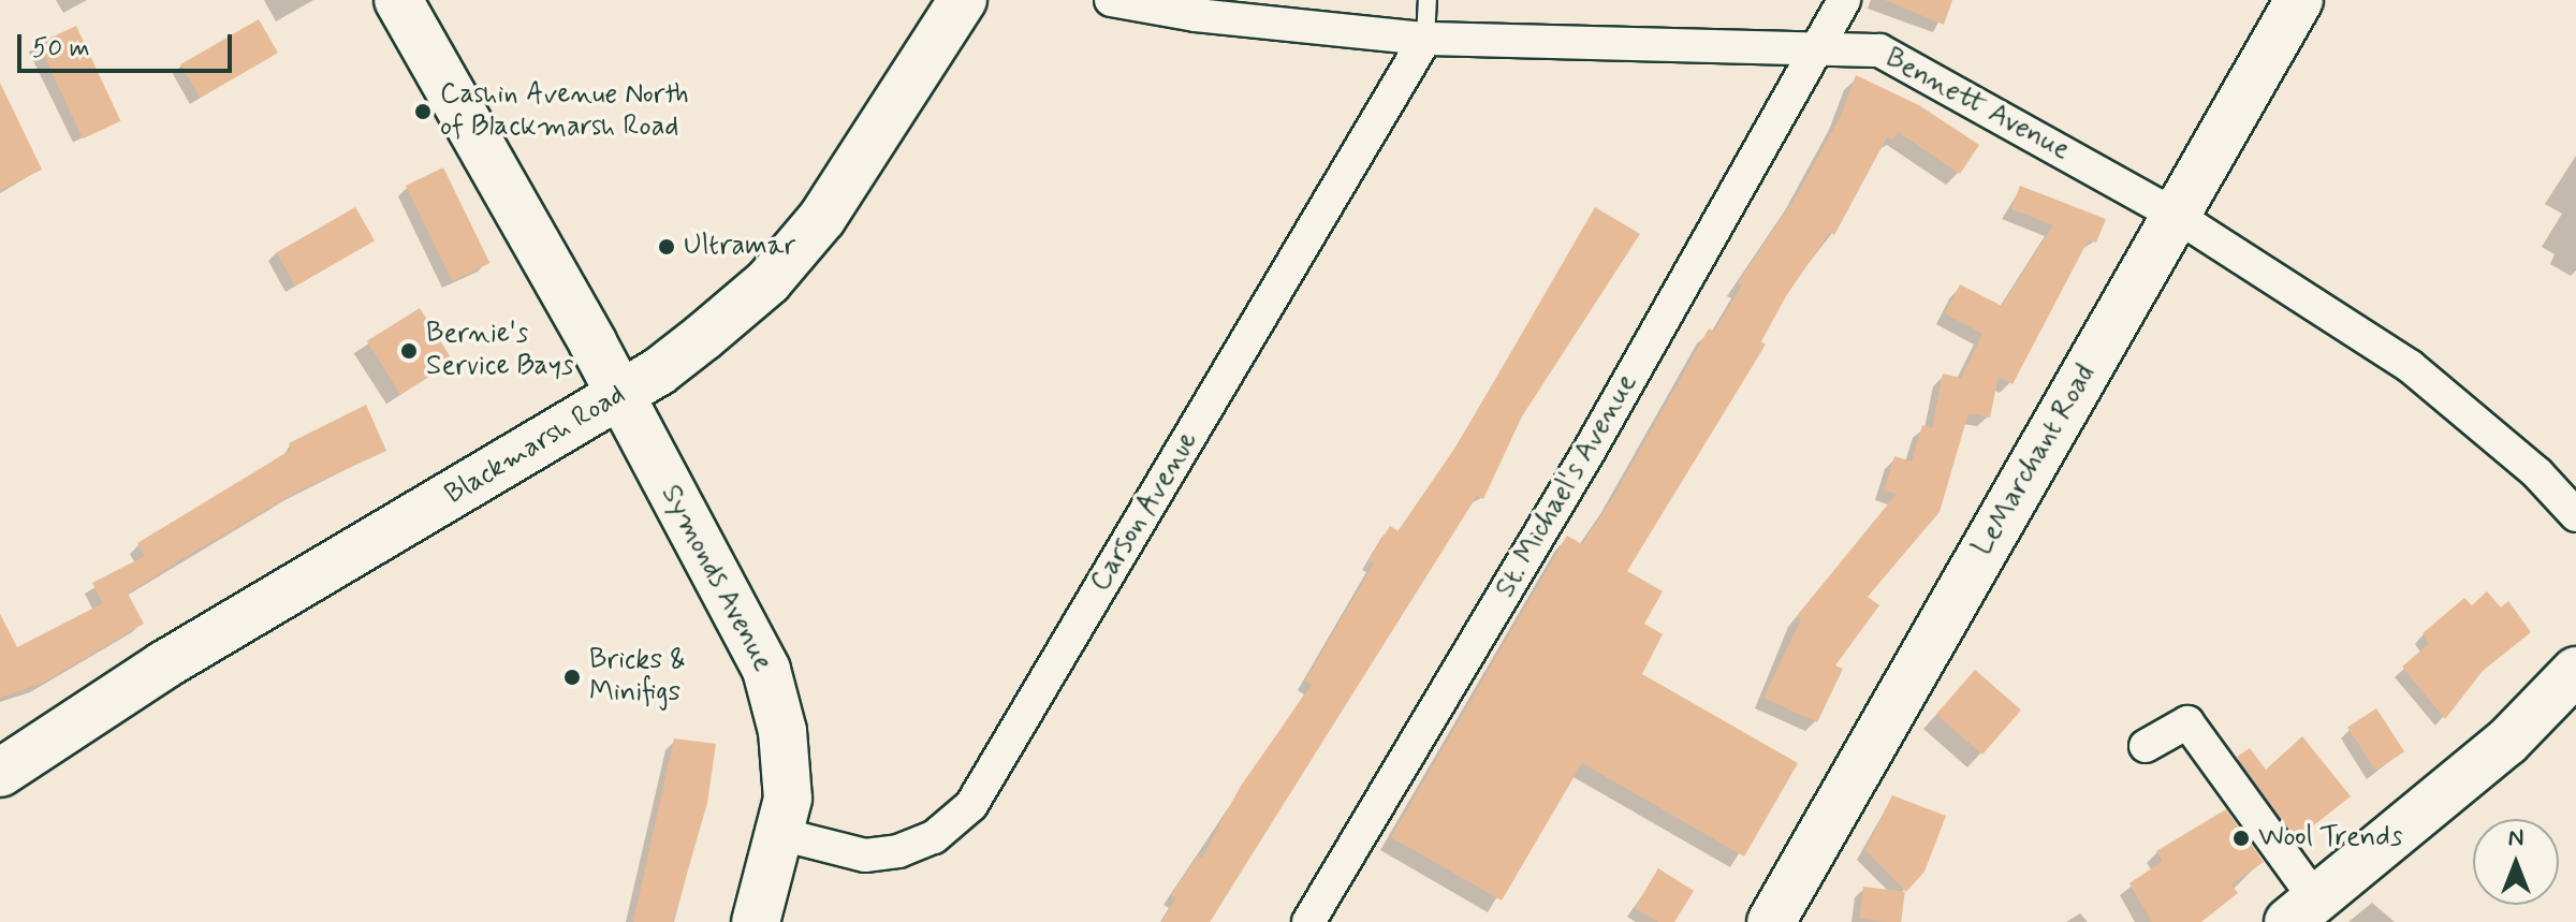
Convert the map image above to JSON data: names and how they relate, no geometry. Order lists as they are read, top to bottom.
{
  "streets": {
    "street": [
      "Bennett Avenue",
      "Blackmarsh Road",
      "LeMarchant Road",
      "St. Michael's Avenue",
      "Carson Avenue",
      "Symonds Avenue"
    ]
  },
  "crossings": [
    ["Bennett Avenue", "LeMarchant Road"],
    ["Bennett Avenue", "St. Michael's Avenue"],
    ["Bennett Avenue", "Carson Avenue"],
    ["Blackmarsh Road", "Symonds Avenue"],
    ["Carson Avenue", "Symonds Avenue"]
  ],
  "places": [
    "Cashin Avenue North of Blackmarsh Road",
    "Ultramar",
    "Bernie's Service Bays",
    "Bricks & Minifigs",
    "Wool Trends"
  ],
  "scale_bar": "50 m",
  "north": "top"
}
